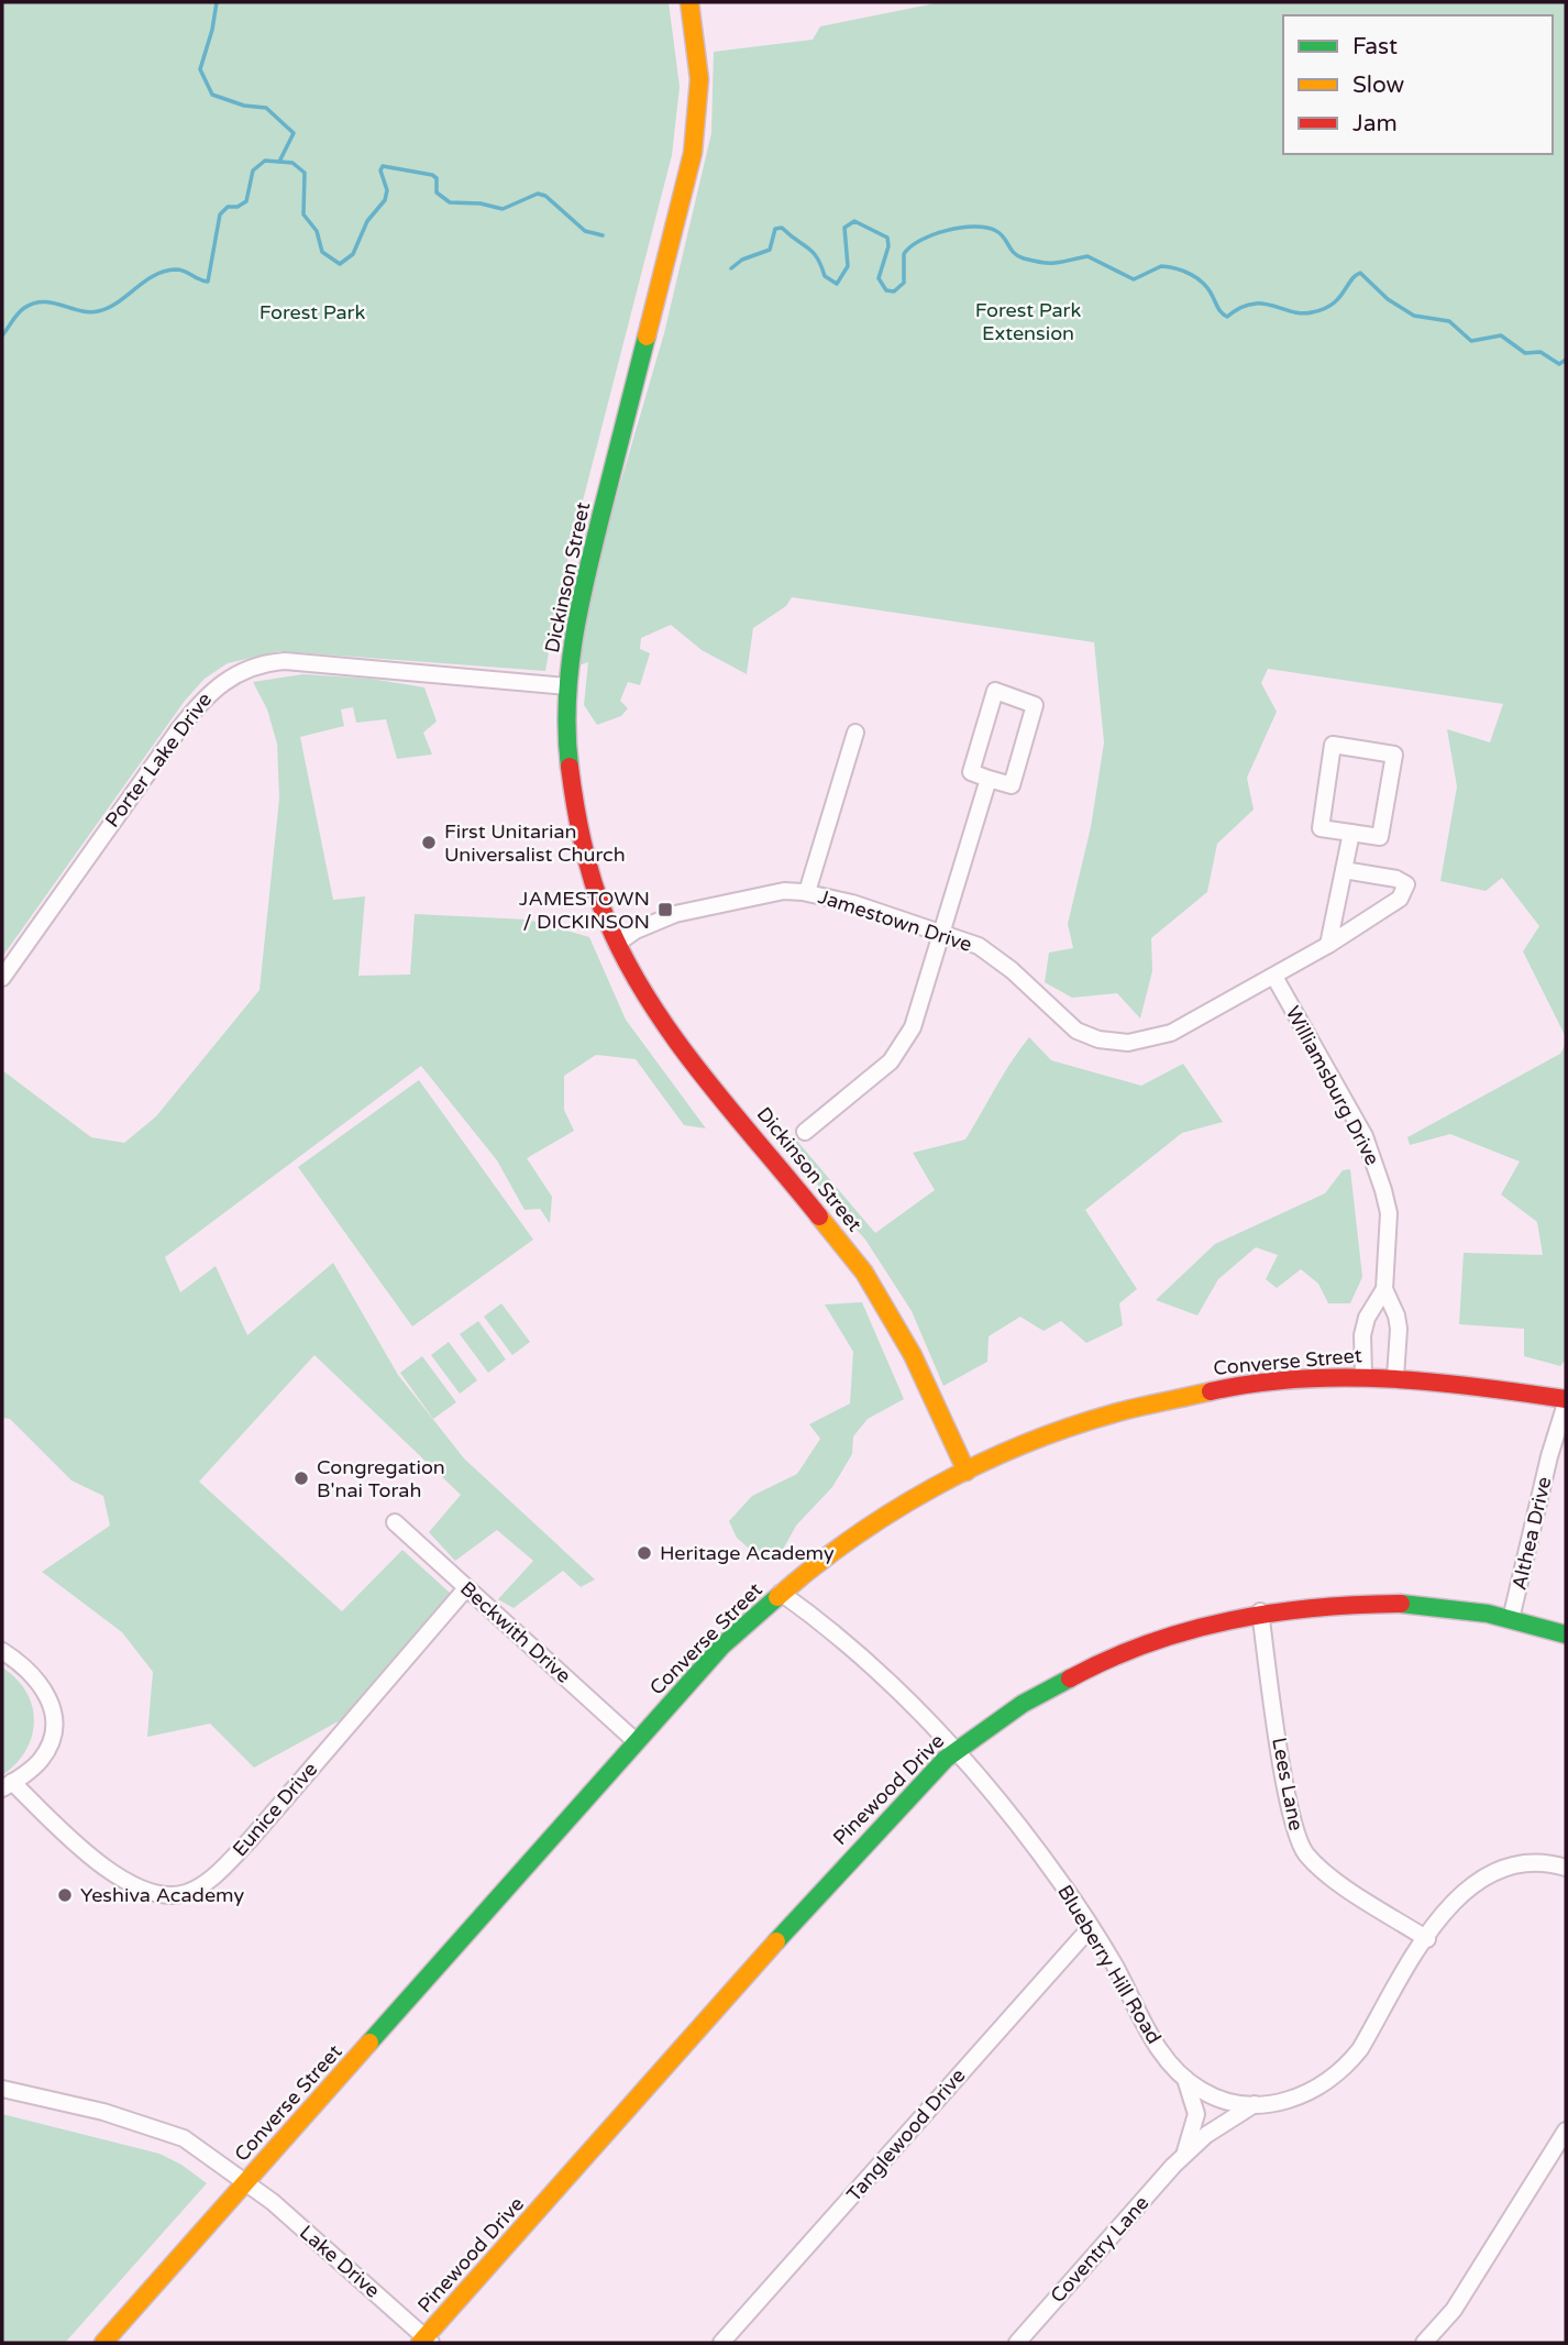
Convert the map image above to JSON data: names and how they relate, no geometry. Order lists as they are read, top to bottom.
{
  "streets": {
    "main road": ["Dickinson Street", "Converse Street", "Pinewood Drive"],
    "street": [
      "Porter Lake Drive",
      "Jamestown Drive",
      "Williamsburg Drive",
      "Althea Drive",
      "Beckwith Drive",
      "Lees Lane",
      "Eunice Drive",
      "Blueberry Hill Road",
      "Tanglewood Drive",
      "Coventry Lane",
      "Lake Drive"
    ]
  },
  "crossings": [
    ["Dickinson Street", "Porter Lake Drive"],
    ["Dickinson Street", "Jamestown Drive"],
    ["Dickinson Street", "Converse Street"],
    ["Jamestown Drive", "Williamsburg Drive"],
    ["Williamsburg Drive", "Converse Street"],
    ["Converse Street", "Althea Drive"],
    ["Converse Street", "Beckwith Drive"],
    ["Converse Street", "Blueberry Hill Road"],
    ["Converse Street", "Lake Drive"],
    ["Althea Drive", "Pinewood Drive"],
    ["Beckwith Drive", "Eunice Drive"],
    ["Lees Lane", "Pinewood Drive"],
    ["Lees Lane", "Blueberry Hill Road"],
    ["Pinewood Drive", "Blueberry Hill Road"],
    ["Pinewood Drive", "Lake Drive"],
    ["Blueberry Hill Road", "Tanglewood Drive"],
    ["Blueberry Hill Road", "Coventry Lane"]
  ],
  "parks": ["Forest Park Extension", "Forest Park"],
  "places": {
    "other": [
      "First Unitarian Universalist Church",
      "Congregation B'nai Torah",
      "Heritage Academy",
      "Yeshiva Academy"
    ],
    "transit": ["JAMESTOWN / DICKINSON"]
  },
  "legend": ["Fast", "Slow", "Jam"]
}
